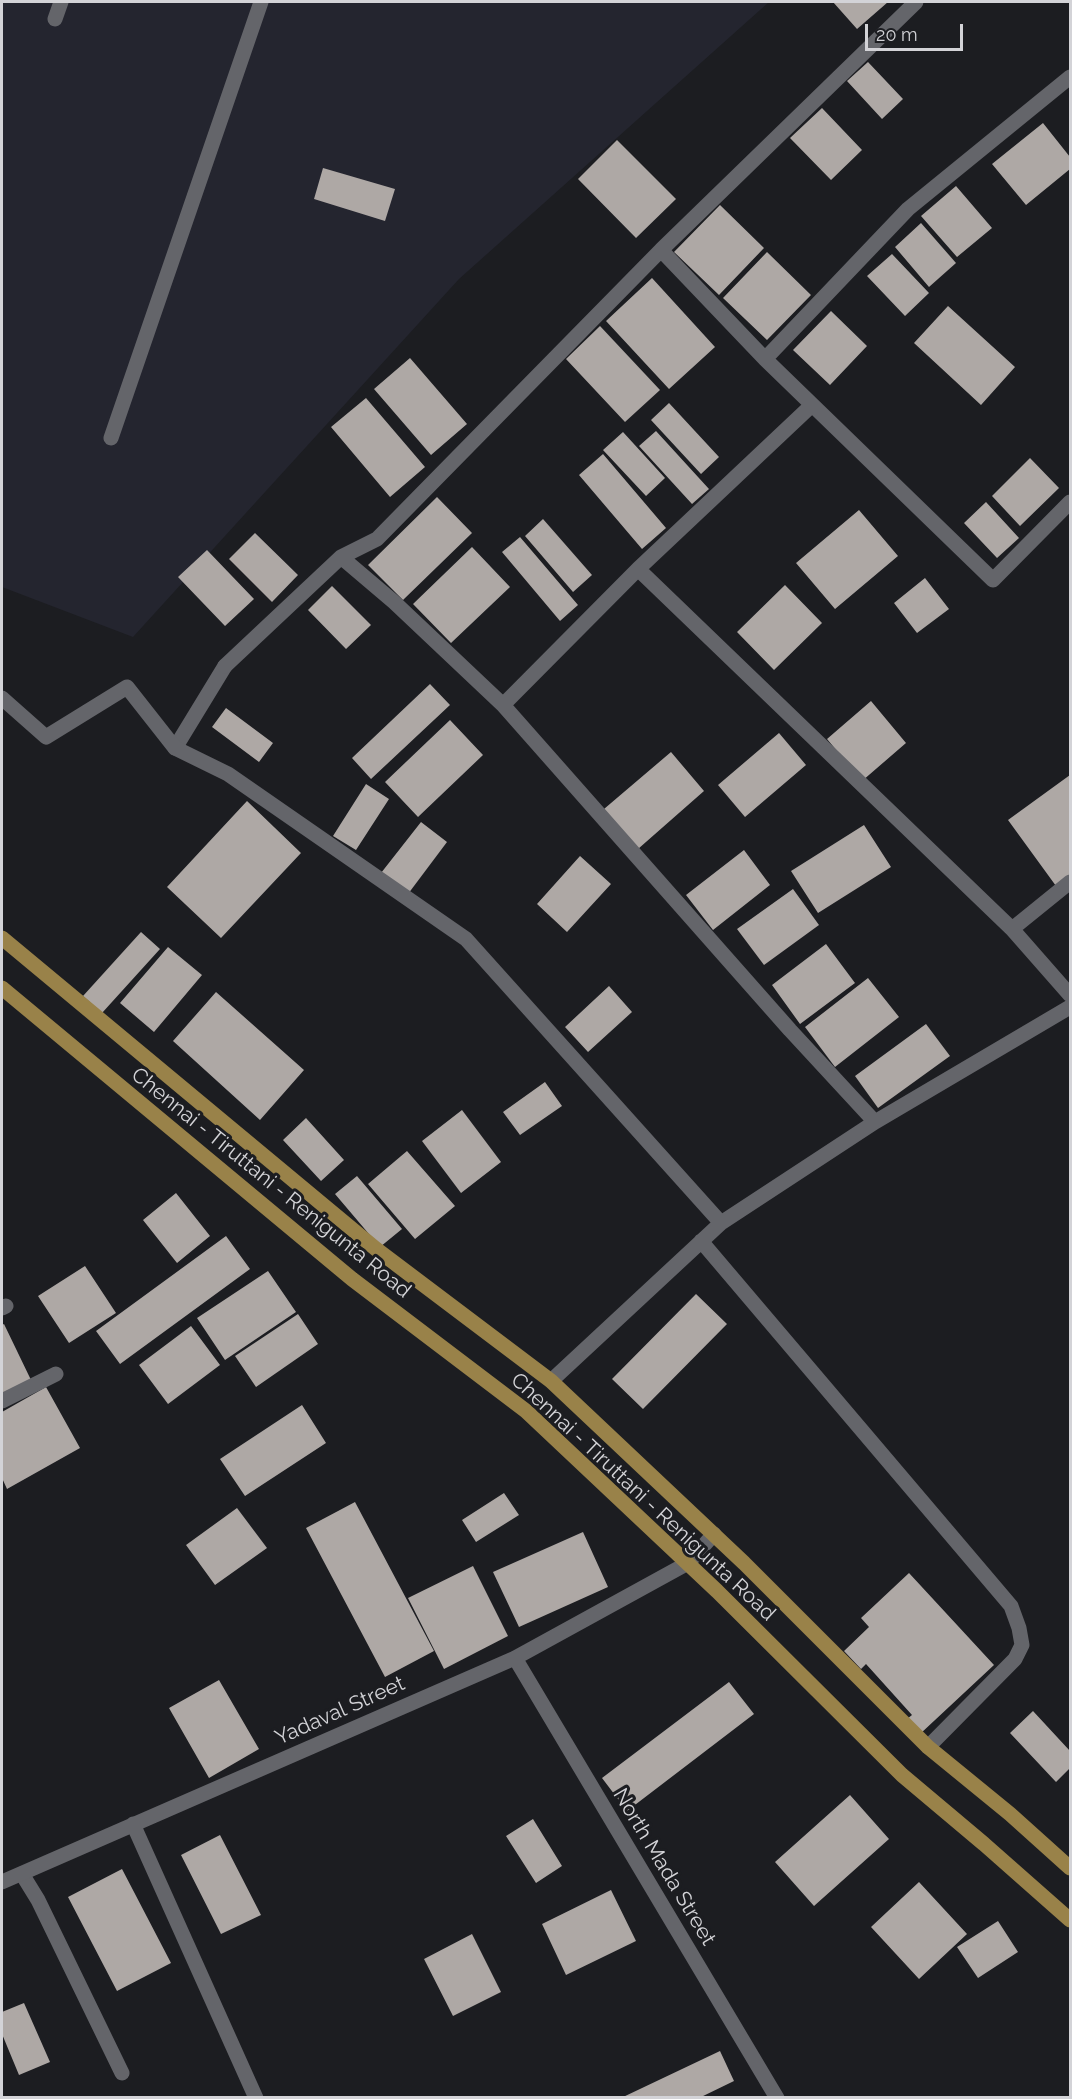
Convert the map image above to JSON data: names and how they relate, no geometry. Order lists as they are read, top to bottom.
{
  "streets": {
    "main road": ["Chennai - Tiruttani - Renigunta Road"],
    "street": ["Yadaval Street", "North Mada Street"]
  },
  "crossings": [
    ["Chennai - Tiruttani - Renigunta Road", "Yadaval Street"],
    ["Yadaval Street", "North Mada Street"]
  ],
  "scale_bar": "20 m"
}
